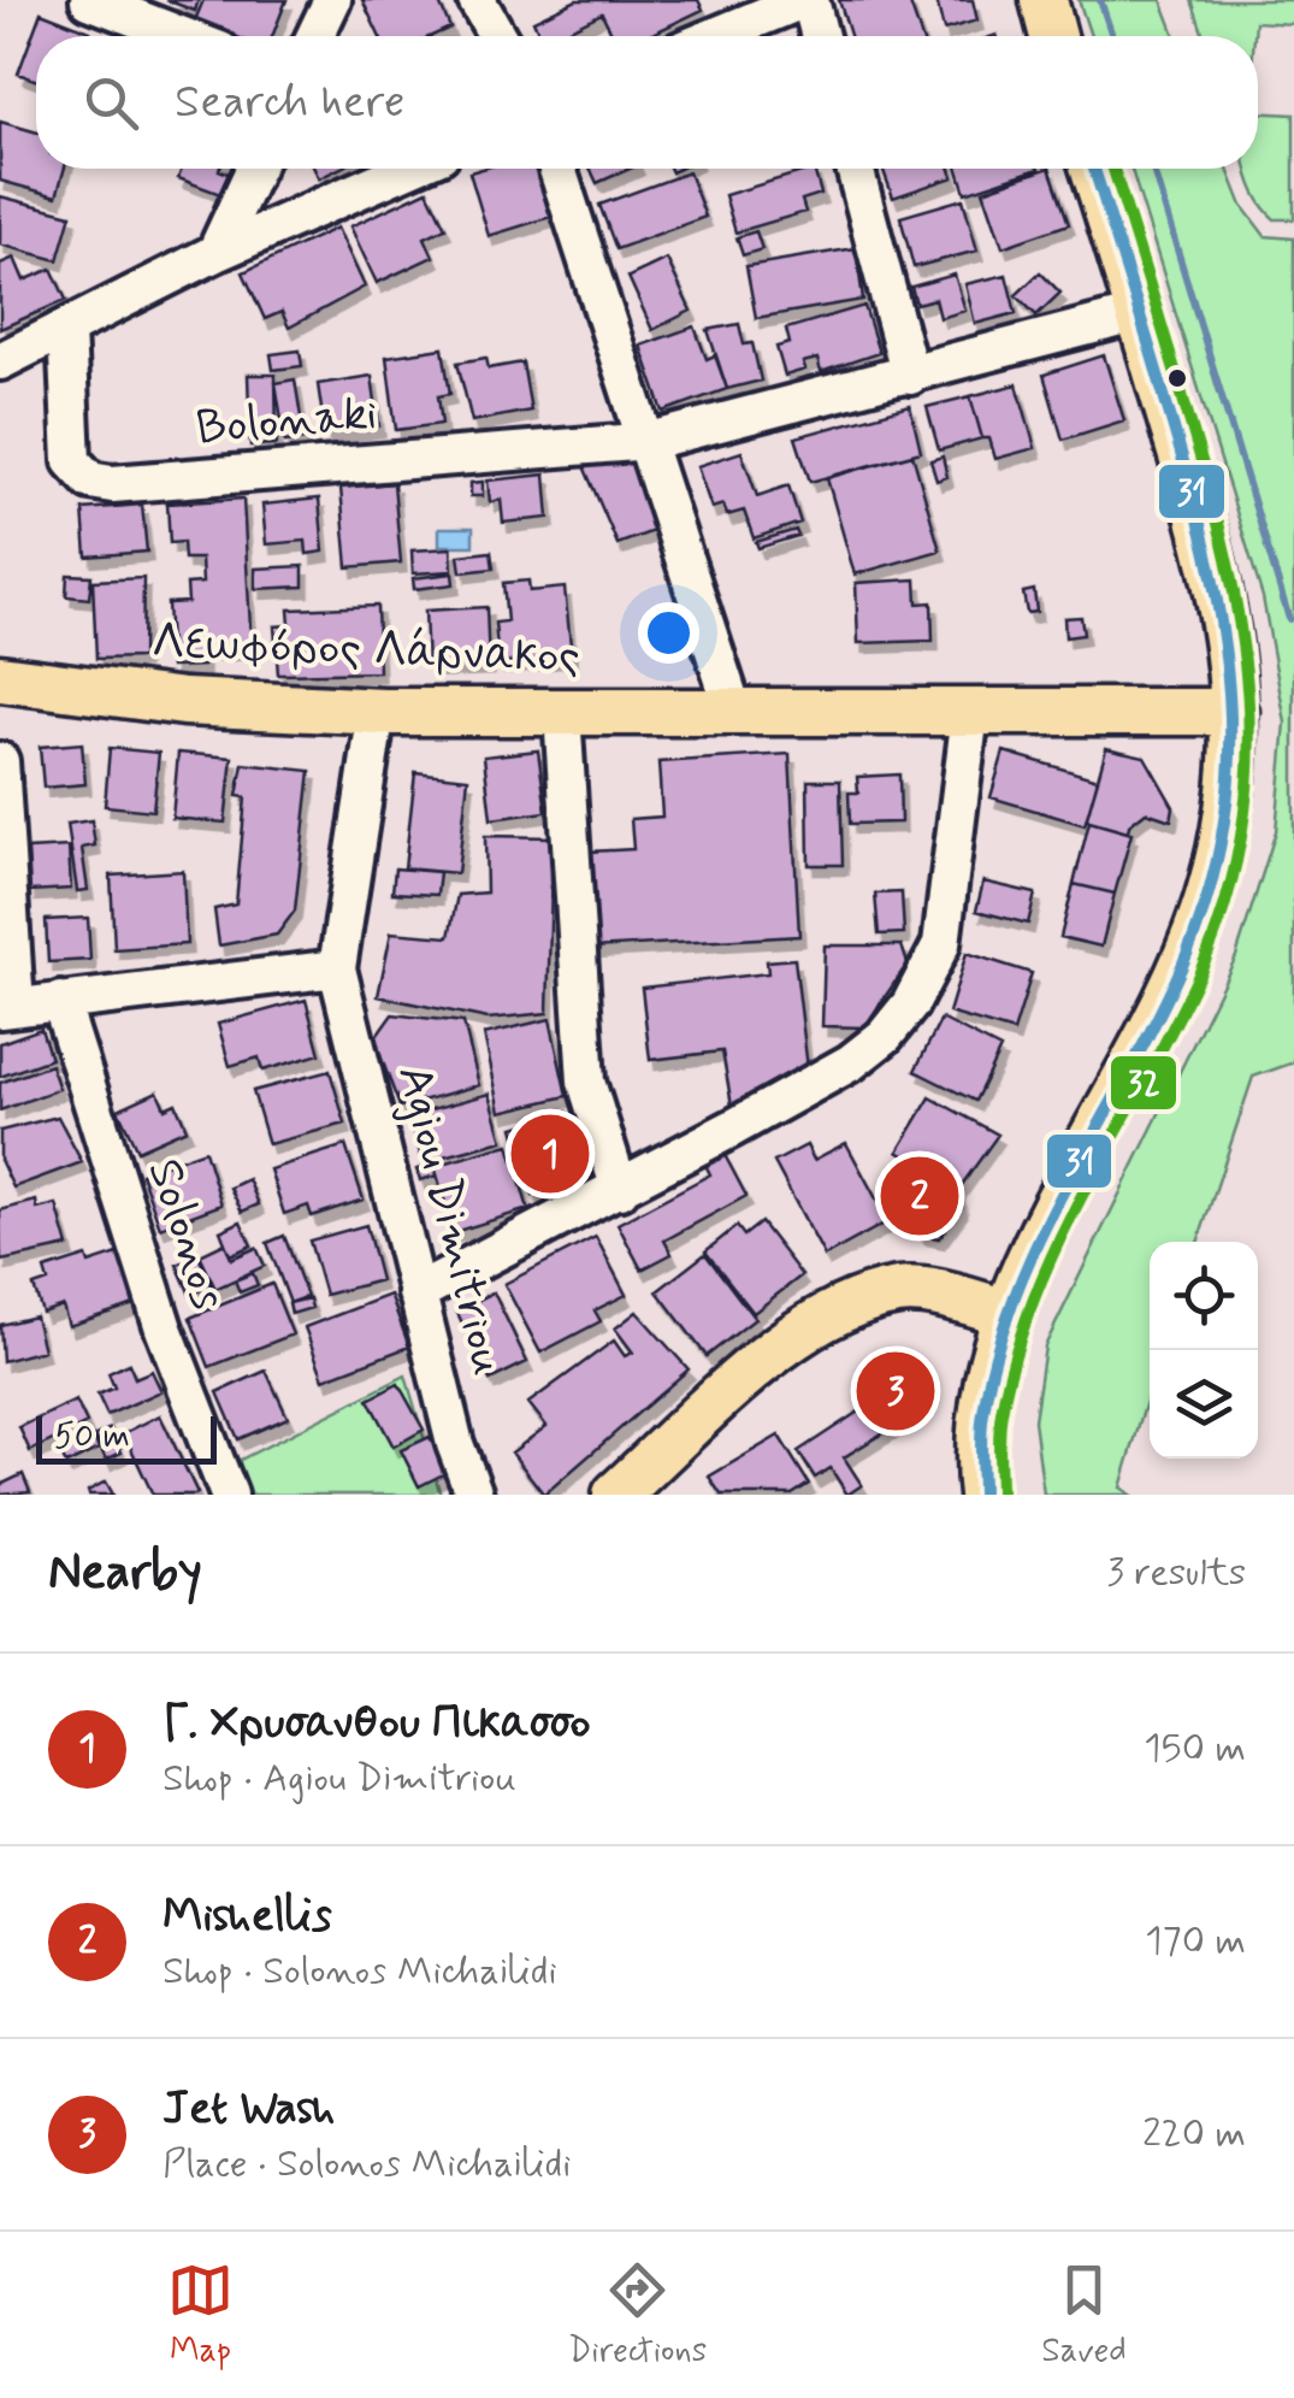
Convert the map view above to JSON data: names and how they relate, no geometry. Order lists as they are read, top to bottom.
{
  "streets": {
    "main road": ["Λεωφόρος Λάρνακος"],
    "street": ["Bolonaki", "Agiou Dimitriou", "Solonos"]
  },
  "lines": ["transit line 31", "transit line 32"],
  "scale_bar": "50 m",
  "page": {
    "search": "Search here",
    "pins": ["1", "2", "3"],
    "scale": "50 m",
    "heading": ["Nearby", "3 results"],
    "list": [
      {
        "mark": "1",
        "name": "Γ. Χρυσανθου Πικασσο",
        "note": "Shop · Agiou Dimitriou",
        "value": "150 m"
      },
      {
        "mark": "2",
        "name": "Mishellis",
        "note": "Shop · Solonos Michailidi",
        "value": "170 m"
      },
      {
        "mark": "3",
        "name": "Jet Wash",
        "note": "Place · Solonos Michailidi",
        "value": "220 m"
      }
    ],
    "nav": ["Map", "Directions", "Saved"]
  }
}
